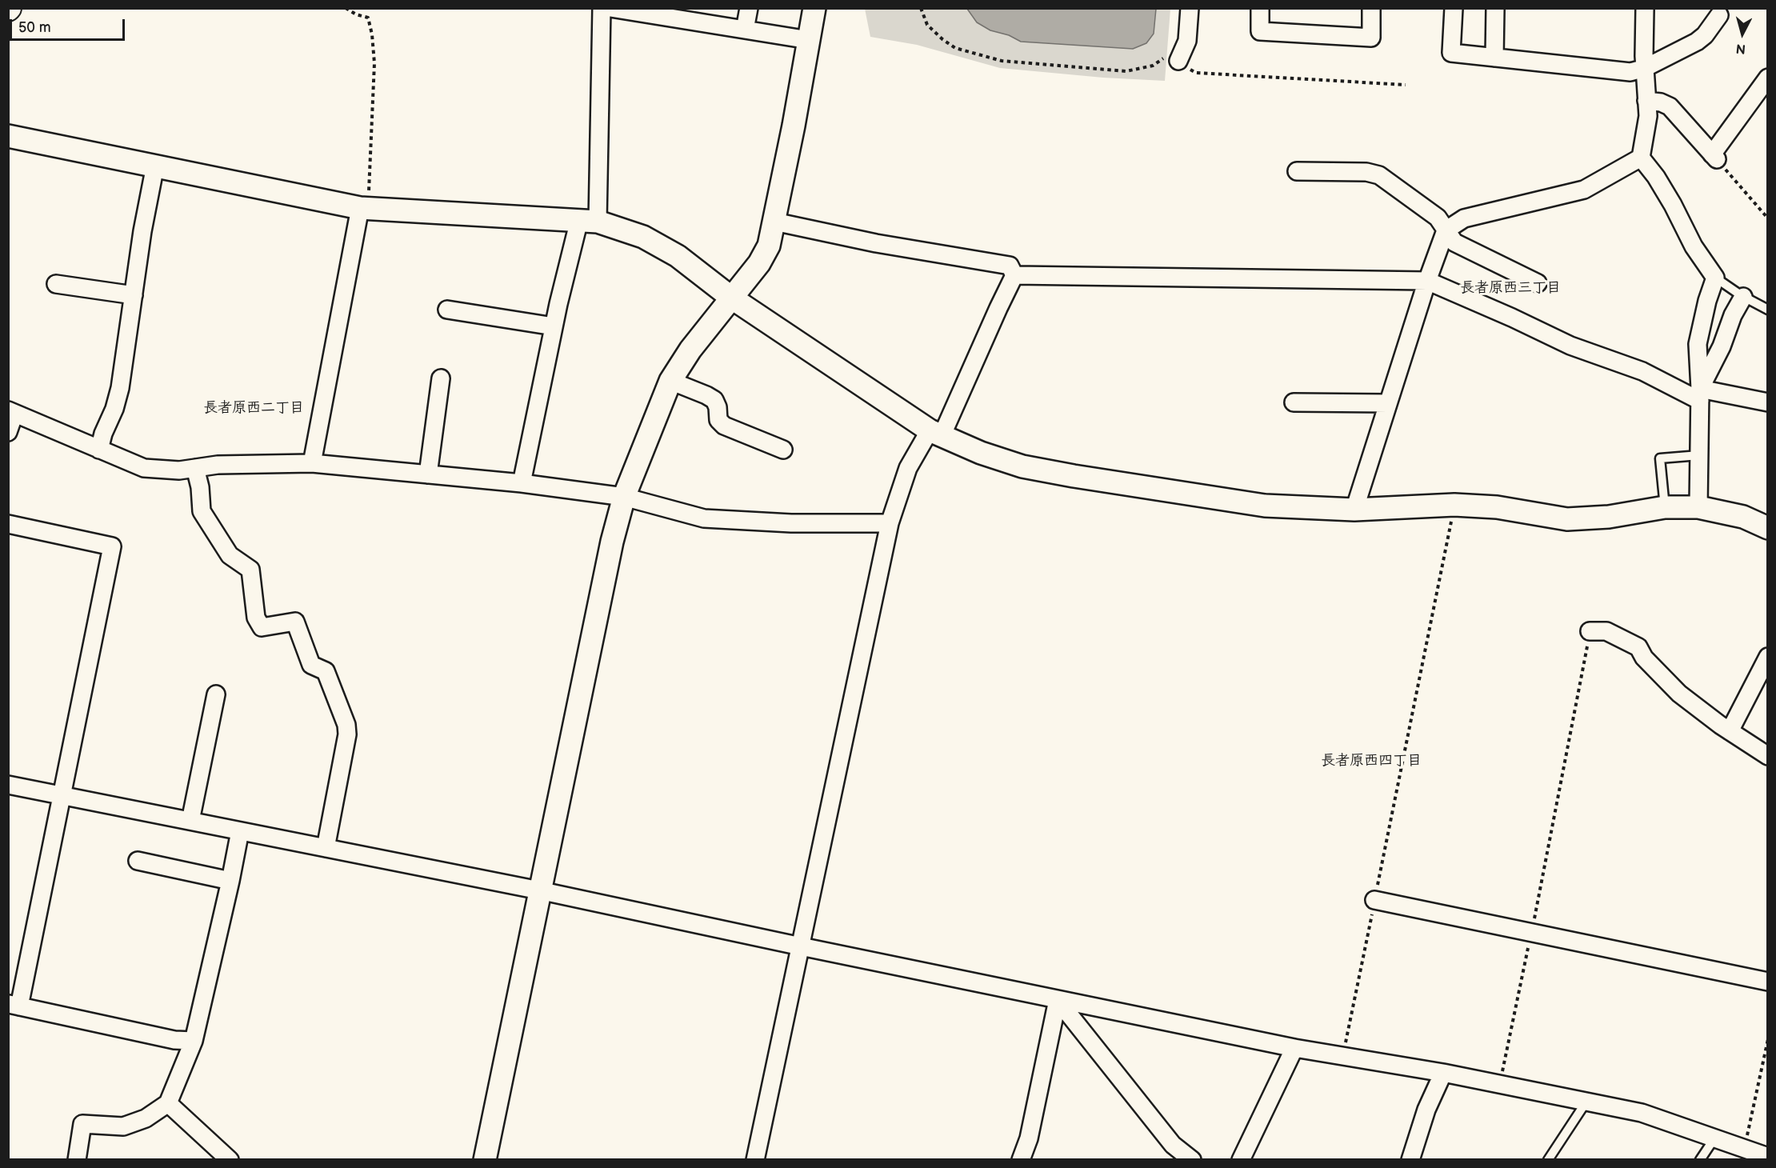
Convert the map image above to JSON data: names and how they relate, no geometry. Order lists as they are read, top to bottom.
{
  "districts": ["長者原西三丁目", "長者原西二丁目", "長者原西四丁目"],
  "scale_bar": "50 m",
  "north": "bottom"
}
